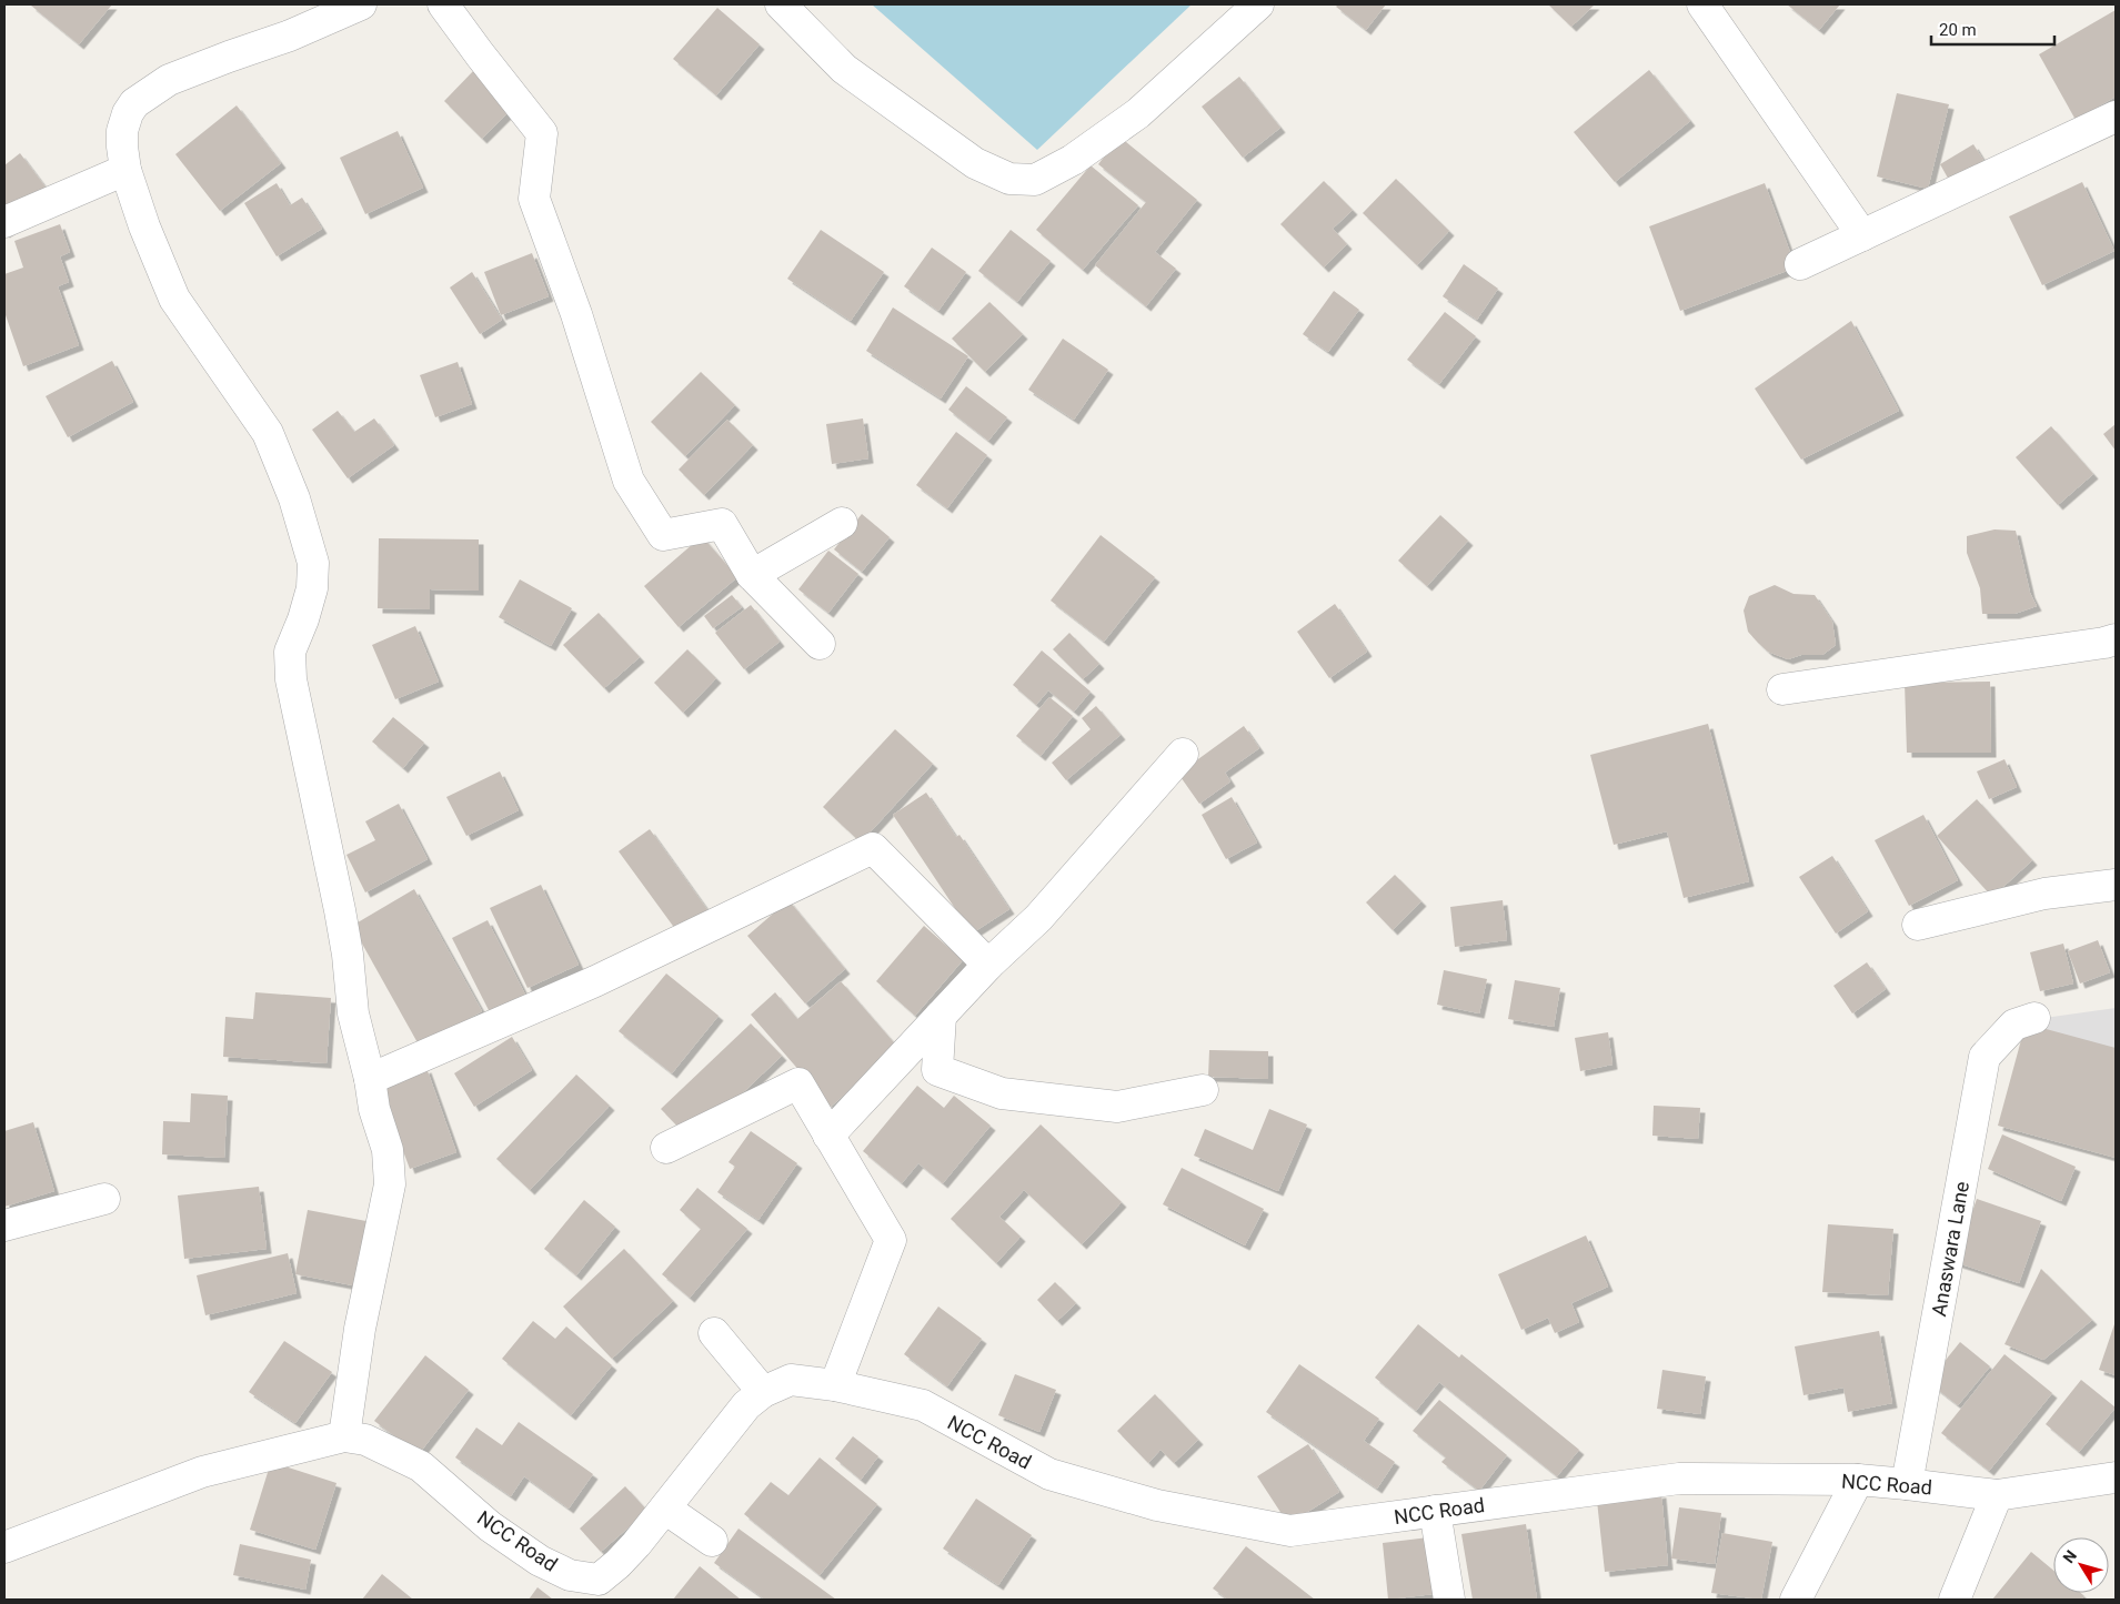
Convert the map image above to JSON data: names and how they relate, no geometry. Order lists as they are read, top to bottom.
{
  "streets": {
    "street": ["Anaswara Lane", "NCC Road"]
  },
  "crossings": [
    ["Anaswara Lane", "NCC Road"]
  ],
  "scale_bar": "20 m",
  "north": "top left"
}
